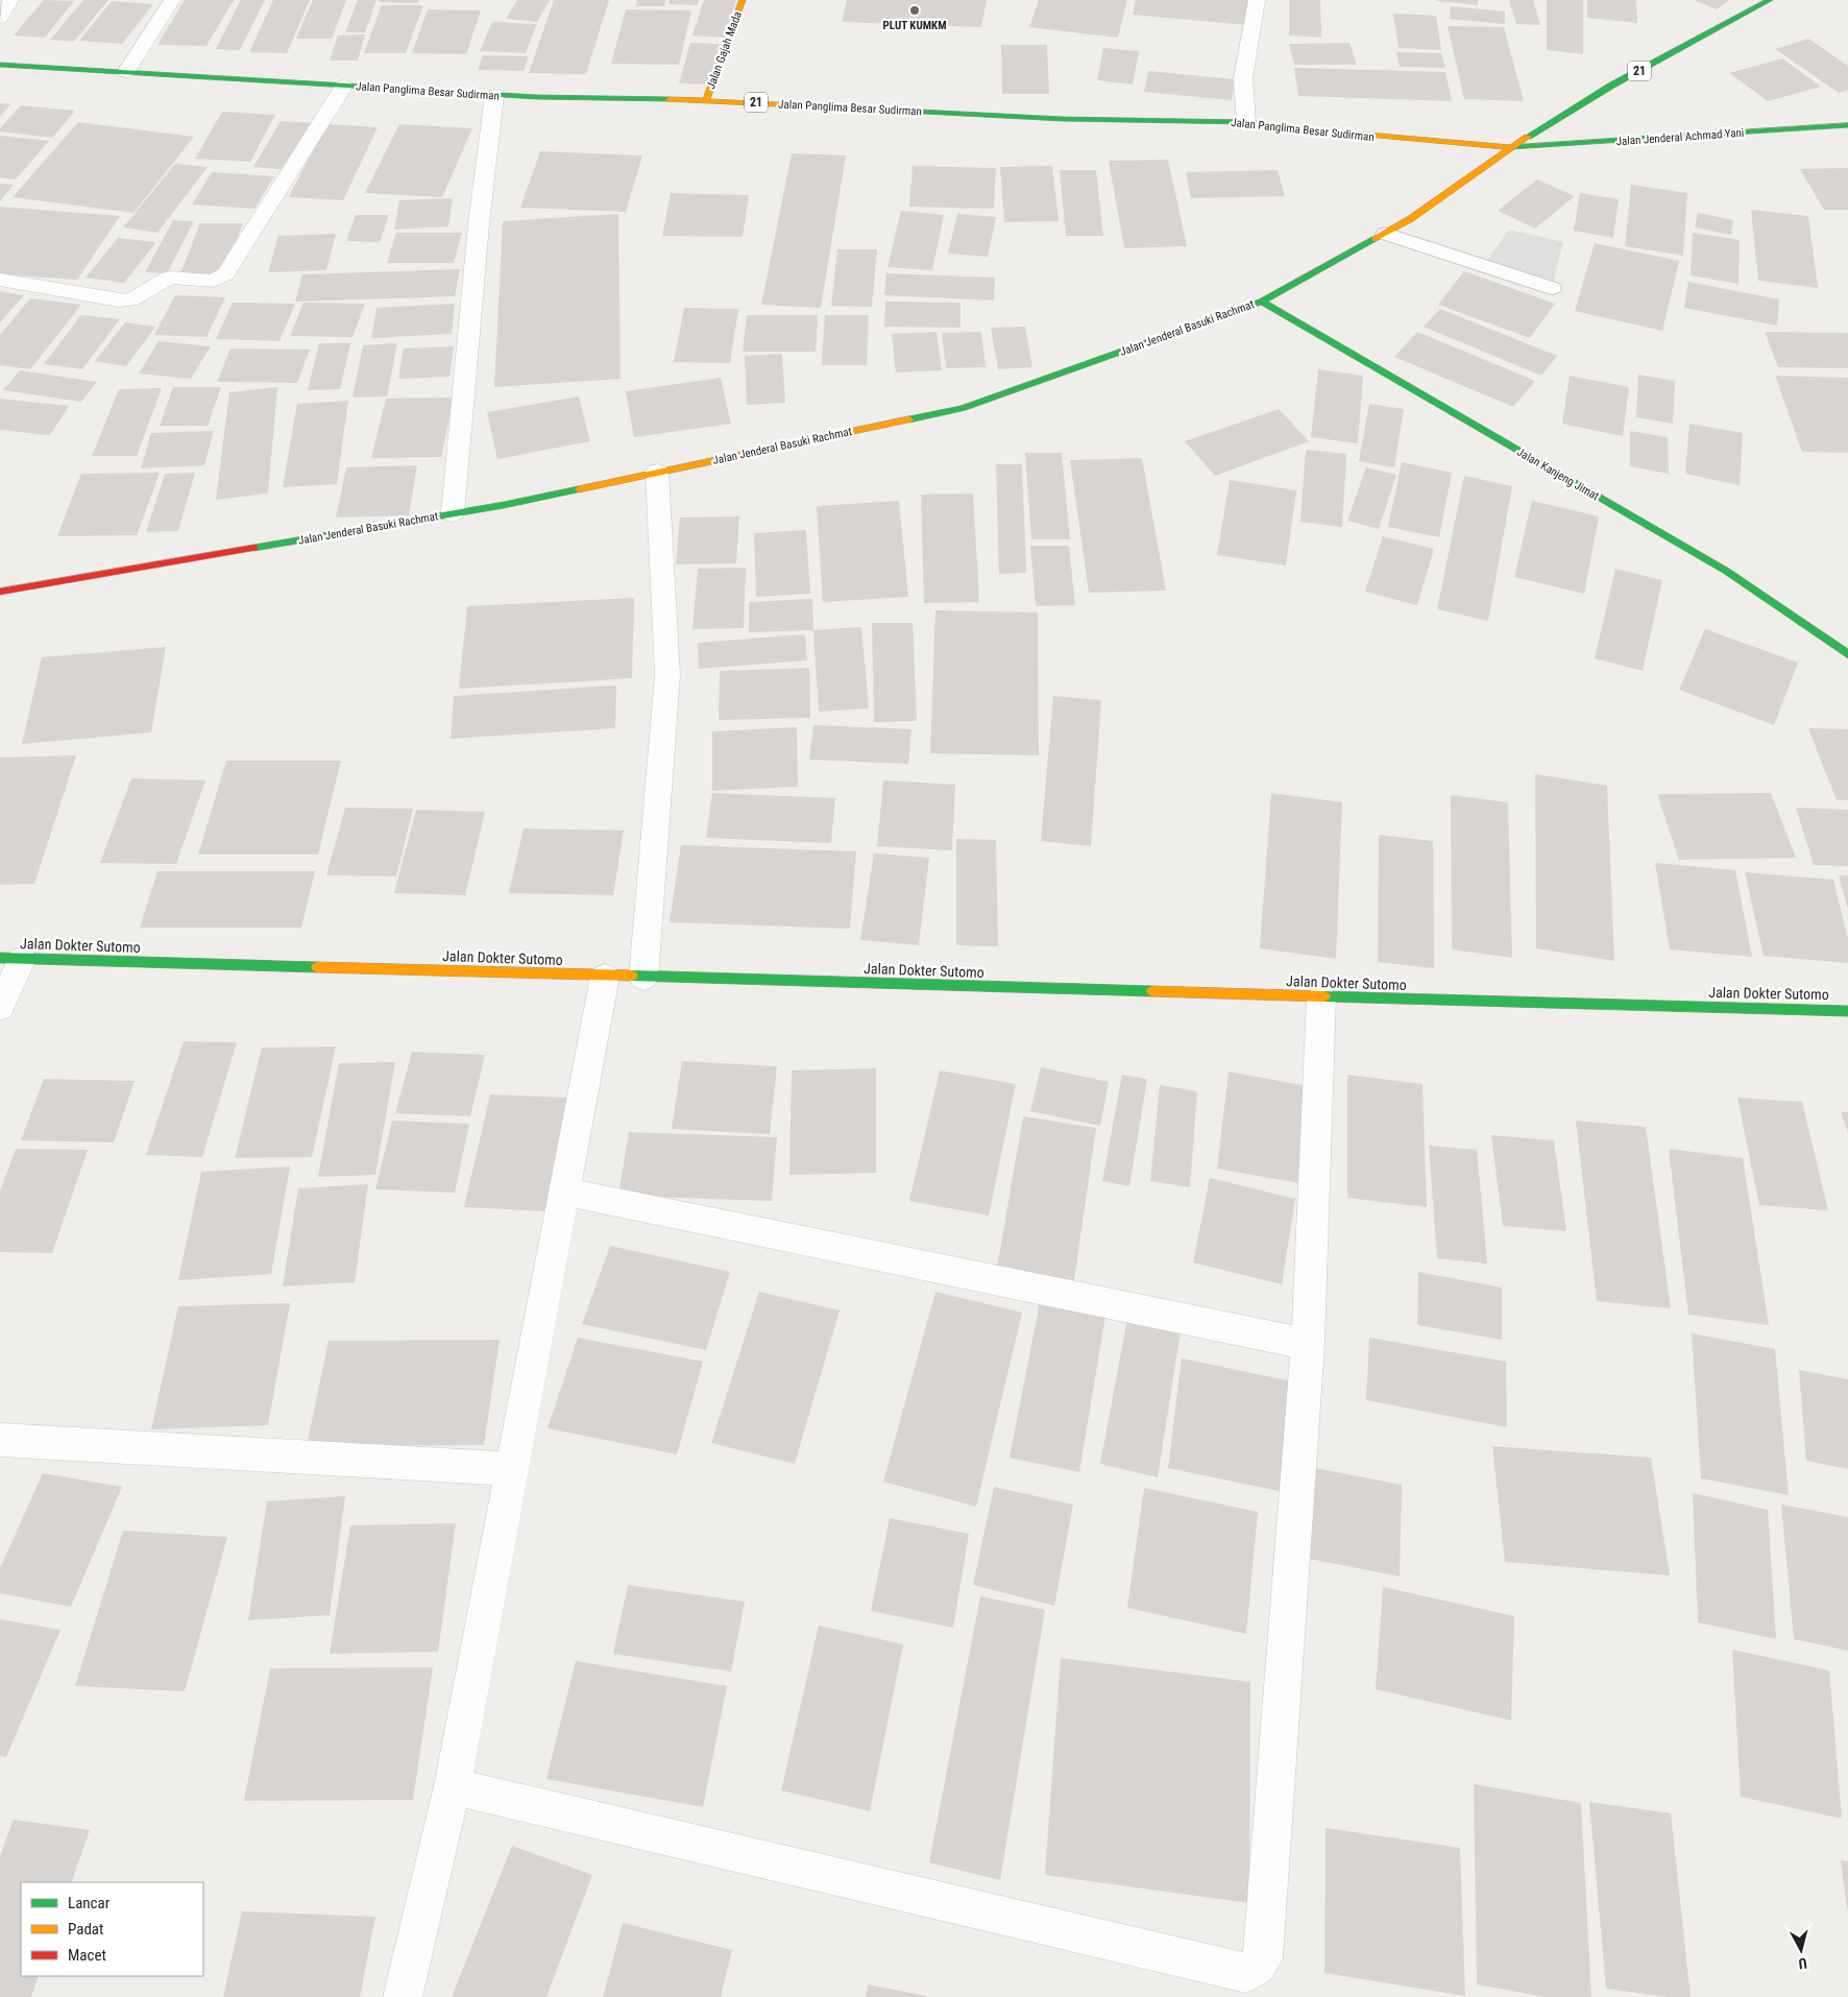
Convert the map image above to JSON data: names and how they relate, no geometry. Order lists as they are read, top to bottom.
{
  "streets": {
    "main road": [
      "Jalan Gajah Mada",
      "21",
      "Jalan Panglima Besar Sudirman",
      "Jalan Jenderal Achmad Yani",
      "Jalan Jenderal Basuki Rachmat",
      "Jalan Kanjeng Jimat",
      "Jalan Dokter Sutomo"
    ]
  },
  "crossings": [
    ["Jalan Gajah Mada", "Jalan Panglima Besar Sudirman"],
    ["21", "Jalan Panglima Besar Sudirman"],
    ["21", "Jalan Jenderal Achmad Yani"],
    ["21", "Jalan Jenderal Basuki Rachmat"],
    ["Jalan Panglima Besar Sudirman", "Jalan Jenderal Achmad Yani"],
    ["Jalan Panglima Besar Sudirman", "Jalan Jenderal Basuki Rachmat"],
    ["Jalan Jenderal Achmad Yani", "Jalan Jenderal Basuki Rachmat"],
    ["Jalan Jenderal Basuki Rachmat", "Jalan Kanjeng Jimat"]
  ],
  "places": ["PLUT KUMKM"],
  "legend": ["Lancar", "Padat", "Macet"],
  "north": "bottom"
}
